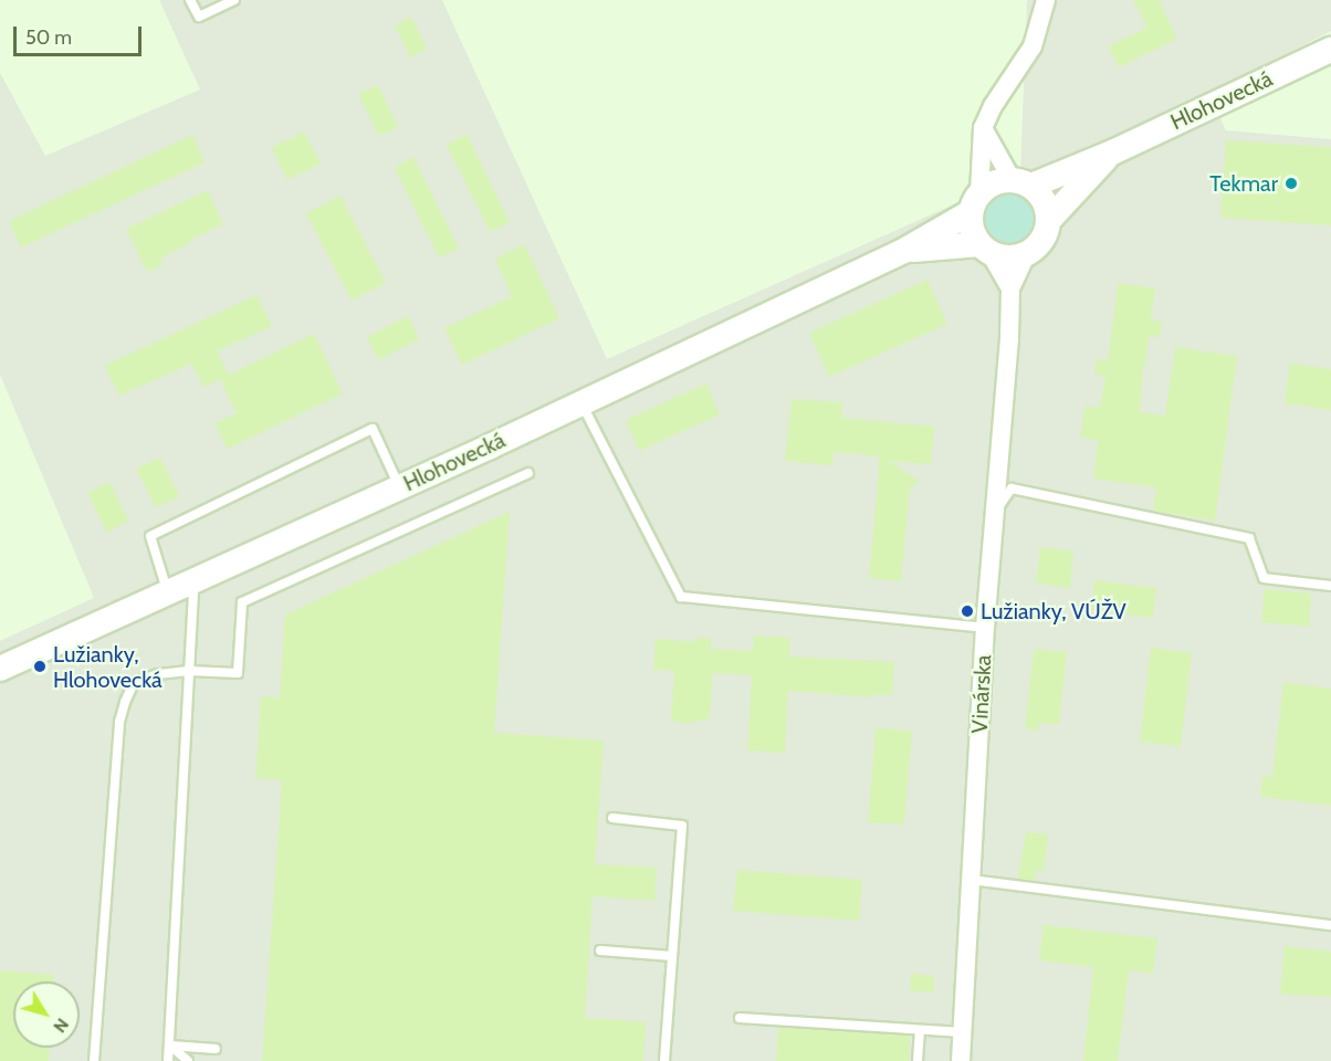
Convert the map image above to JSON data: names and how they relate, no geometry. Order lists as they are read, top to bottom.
{
  "streets": {
    "main road": ["Hlohovecká"],
    "street": ["Vinárska"]
  },
  "crossings": [
    ["Hlohovecká", "Vinárska"]
  ],
  "places": ["Tekmar", "Lužianky, VÚŽV", "Lužianky, Hlohovecká"],
  "scale_bar": "50 m",
  "north": "bottom right"
}
